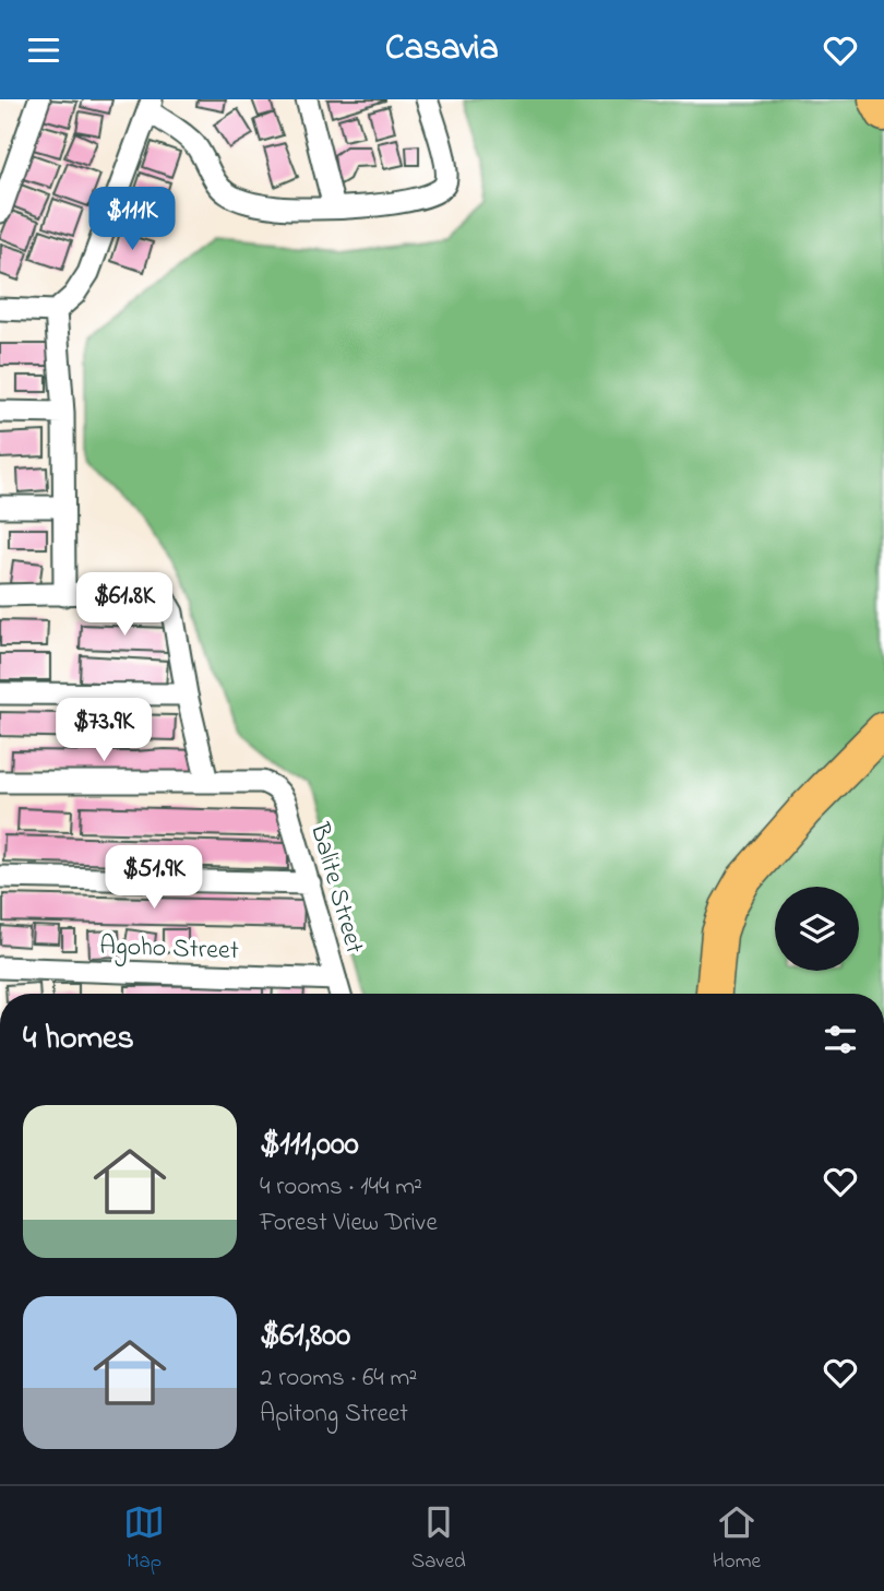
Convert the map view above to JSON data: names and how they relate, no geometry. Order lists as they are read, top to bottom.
{
  "streets": {
    "street": ["Balite Street", "Agoho Street"]
  },
  "crossings": [
    ["Balite Street", "Agoho Street"]
  ],
  "page": {
    "header": "Casavia",
    "price": [
      "$111K",
      "$61.8K",
      "$73.9K",
      "$51.9K"
    ],
    "heading": "4 homes",
    "list": [
      {
        "name": "$111,000",
        "note": "4 rooms · 144 m² · Forest View Drive"
      },
      {
        "name": "$61,800",
        "note": "2 rooms · 64 m² · Apitong Street"
      }
    ],
    "tabs": ["Map", "Saved", "Home"]
  }
}
